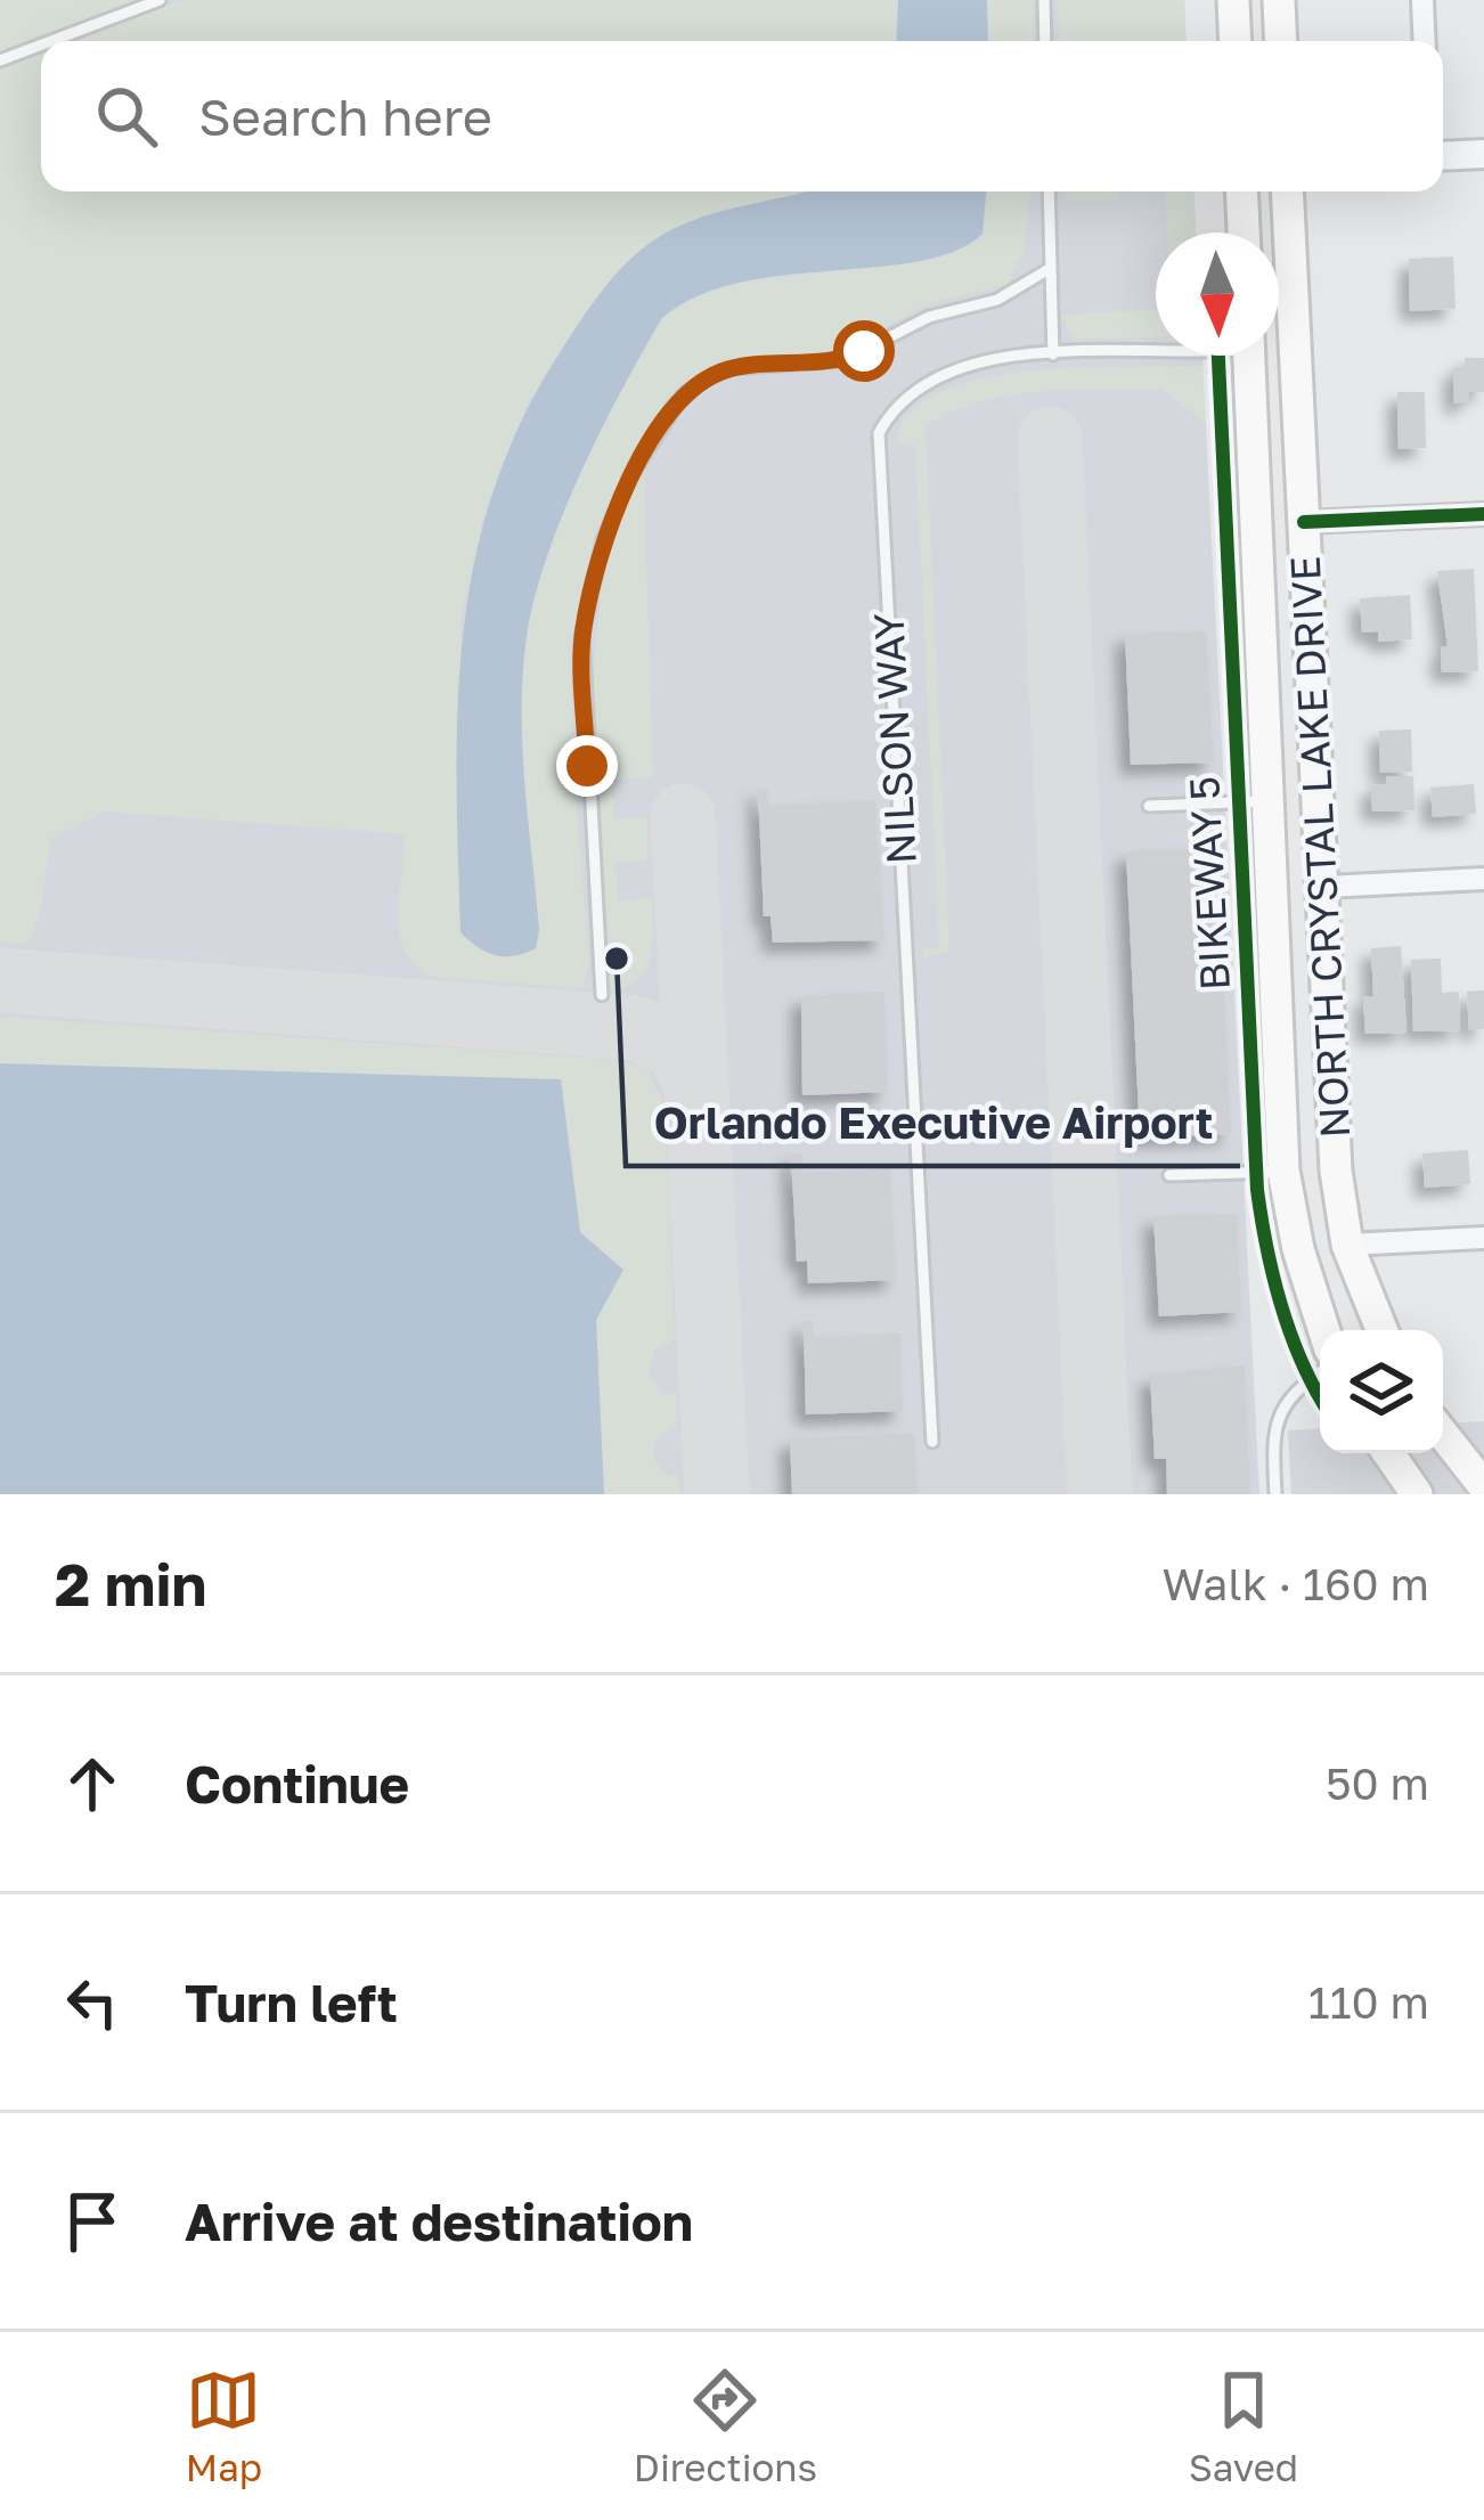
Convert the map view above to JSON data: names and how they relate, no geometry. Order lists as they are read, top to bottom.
{
  "streets": {
    "main road": ["NORTH CRYSTAL LAKE DRIVE"],
    "lane": ["NILSON WAY"],
    "cycle path": ["BIKEWAY 5"]
  },
  "places": ["Orlando Executive Airport"],
  "north": "bottom",
  "page": {
    "search": "Search here",
    "heading": ["2 min", "Walk · 160 m"],
    "list": [
      ["Continue", "50 m"],
      ["Turn left", "110 m"],
      "Arrive at destination"
    ],
    "nav": ["Map", "Directions", "Saved"]
  }
}
